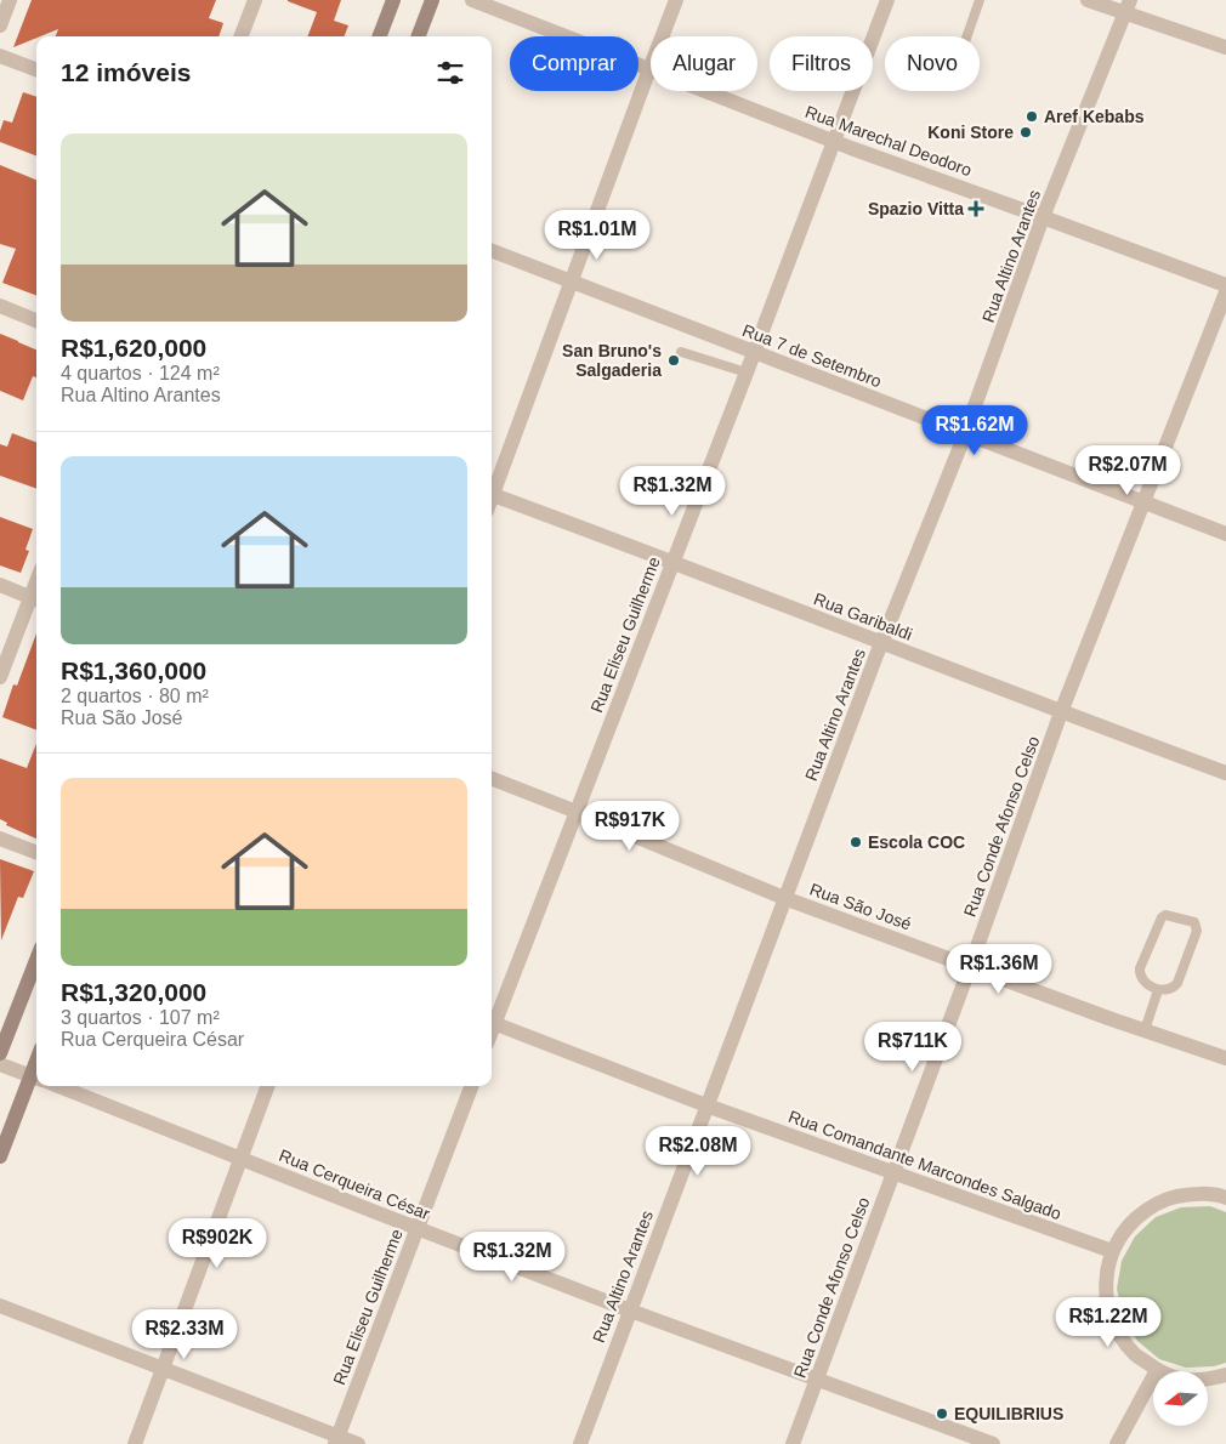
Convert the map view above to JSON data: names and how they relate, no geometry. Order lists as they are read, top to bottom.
{
  "streets": {
    "street": [
      "Rua Marechal Deodoro",
      "Rua Altino Arantes",
      "Rua 7 de Setembro",
      "Rua Garibaldi",
      "Rua Eliseu Guilherme",
      "Rua Conde Afonso Celso",
      "Rua São José",
      "Rua Comandante Marcondes Salgado",
      "Rua Cerqueira César"
    ]
  },
  "crossings": [
    ["Rua Marechal Deodoro", "Rua Altino Arantes"],
    ["Rua Marechal Deodoro", "Rua Eliseu Guilherme"],
    ["Rua Altino Arantes", "Rua 7 de Setembro"],
    ["Rua Altino Arantes", "Rua Garibaldi"],
    ["Rua Altino Arantes", "Rua São José"],
    ["Rua Altino Arantes", "Rua Comandante Marcondes Salgado"],
    ["Rua Altino Arantes", "Rua Cerqueira César"],
    ["Rua 7 de Setembro", "Rua Eliseu Guilherme"],
    ["Rua 7 de Setembro", "Rua Conde Afonso Celso"],
    ["Rua Garibaldi", "Rua Eliseu Guilherme"],
    ["Rua Garibaldi", "Rua Conde Afonso Celso"],
    ["Rua Eliseu Guilherme", "Rua São José"],
    ["Rua Eliseu Guilherme", "Rua Cerqueira César"],
    ["Rua Conde Afonso Celso", "Rua São José"],
    ["Rua Conde Afonso Celso", "Rua Comandante Marcondes Salgado"],
    ["Rua Conde Afonso Celso", "Rua Cerqueira César"]
  ],
  "places": {
    "other": [
      "Aref Kebabs",
      "Koni Store",
      "San Bruno's Salgaderia",
      "Escola COC",
      "EQUILIBRIUS"
    ],
    "health": ["Spazio Vitta"]
  },
  "north": "left",
  "page": {
    "chip": [
      "Comprar",
      "Alugar",
      "Filtros",
      "Novo"
    ],
    "heading": "12 imóveis",
    "list": [
      {
        "name": "R$1,620,000",
        "note": "4 quartos · 124 m² · Rua Altino Arantes"
      },
      {
        "name": "R$1,360,000",
        "note": "2 quartos · 80 m² · Rua São José"
      },
      {
        "name": "R$1,320,000",
        "note": "3 quartos · 107 m² · Rua Cerqueira César"
      }
    ],
    "price": [
      "R$1.01M",
      "R$1.62M",
      "R$2.07M",
      "R$1.32M",
      "R$917K",
      "R$1.36M",
      "R$711K",
      "R$2.08M",
      "R$902K",
      "R$1.32M",
      "R$1.22M",
      "R$2.33M"
    ]
  }
}
